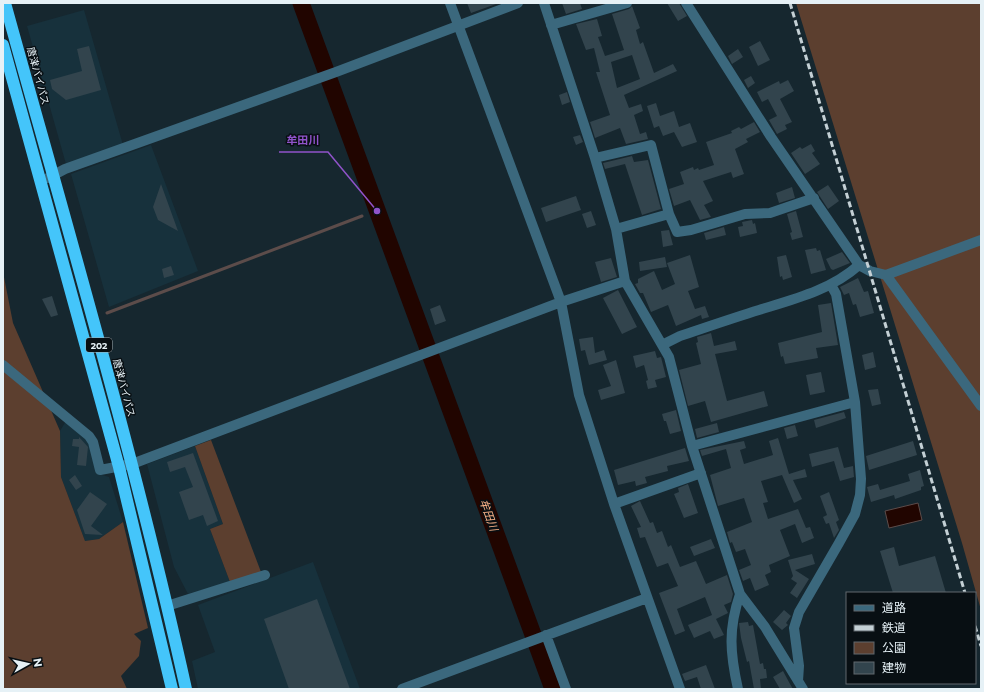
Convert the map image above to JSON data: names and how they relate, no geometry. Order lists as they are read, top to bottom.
{
  "streets": {
    "highway": ["唐津バイパス", "202"]
  },
  "water": ["牟田川"],
  "places": ["牟田川"],
  "legend": [
    "道路",
    "鉄道",
    "公園",
    "建物"
  ],
  "north": "right"
}
